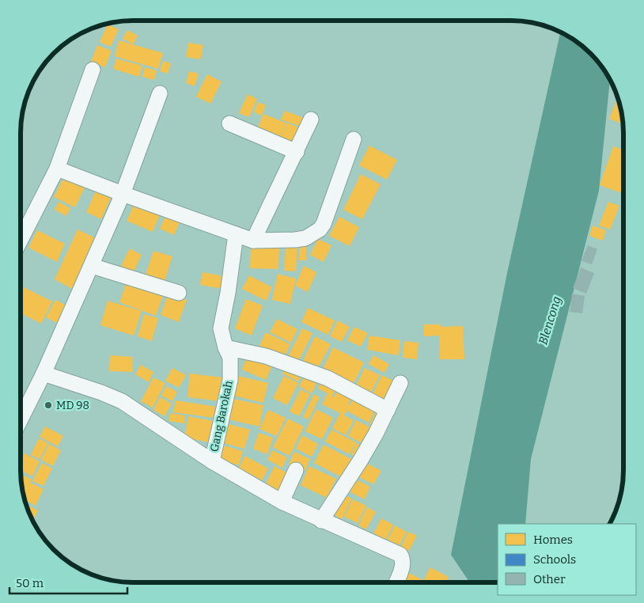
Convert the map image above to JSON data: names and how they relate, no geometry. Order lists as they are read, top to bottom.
{
  "streets": {
    "street": ["Gang Barokah"]
  },
  "water": ["Blencong"],
  "places": ["MD 98"],
  "legend": ["Homes", "Schools", "Other"],
  "scale_bar": "50 m"
}
